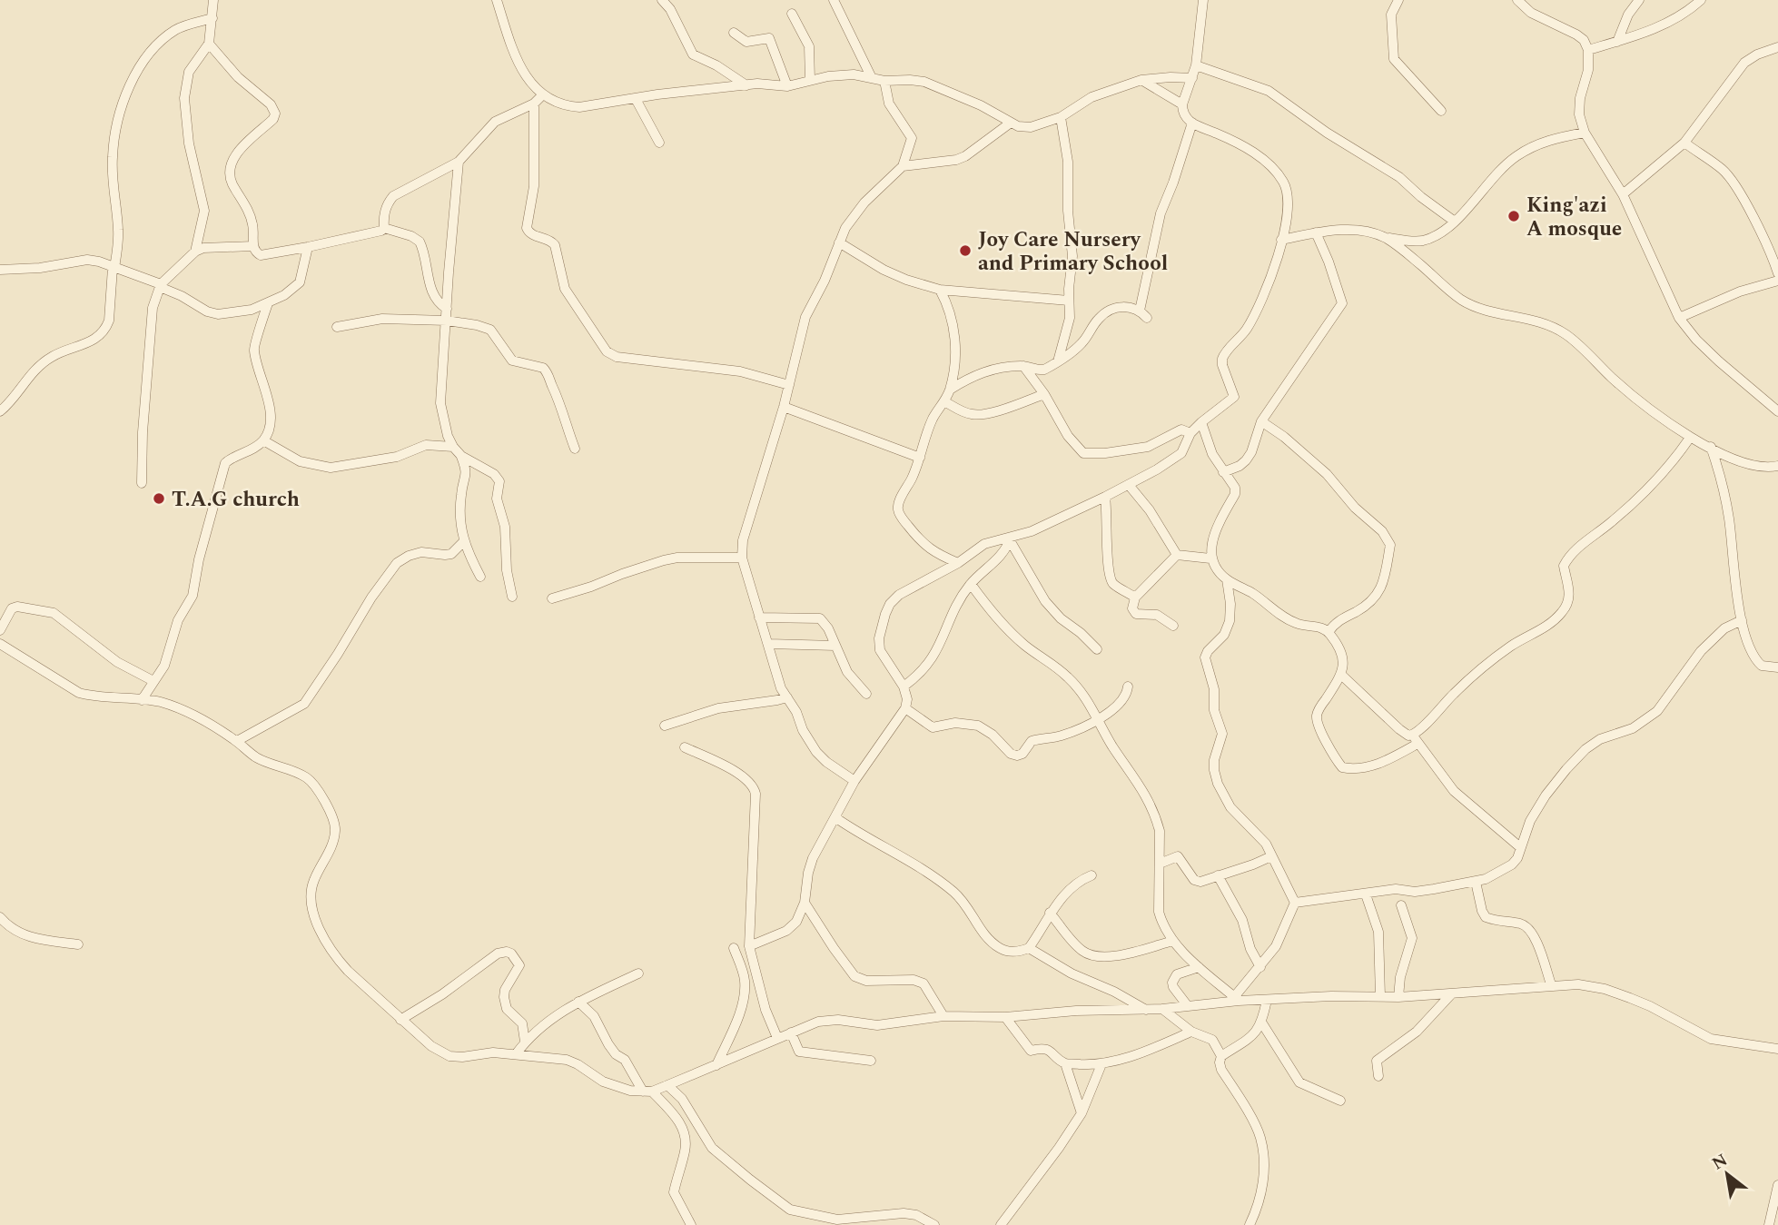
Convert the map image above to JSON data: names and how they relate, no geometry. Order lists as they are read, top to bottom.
{
  "places": ["King'azi A mosque", "Joy Care Nursery and Primary School", "T.A.G church"],
  "north": "top left"
}
